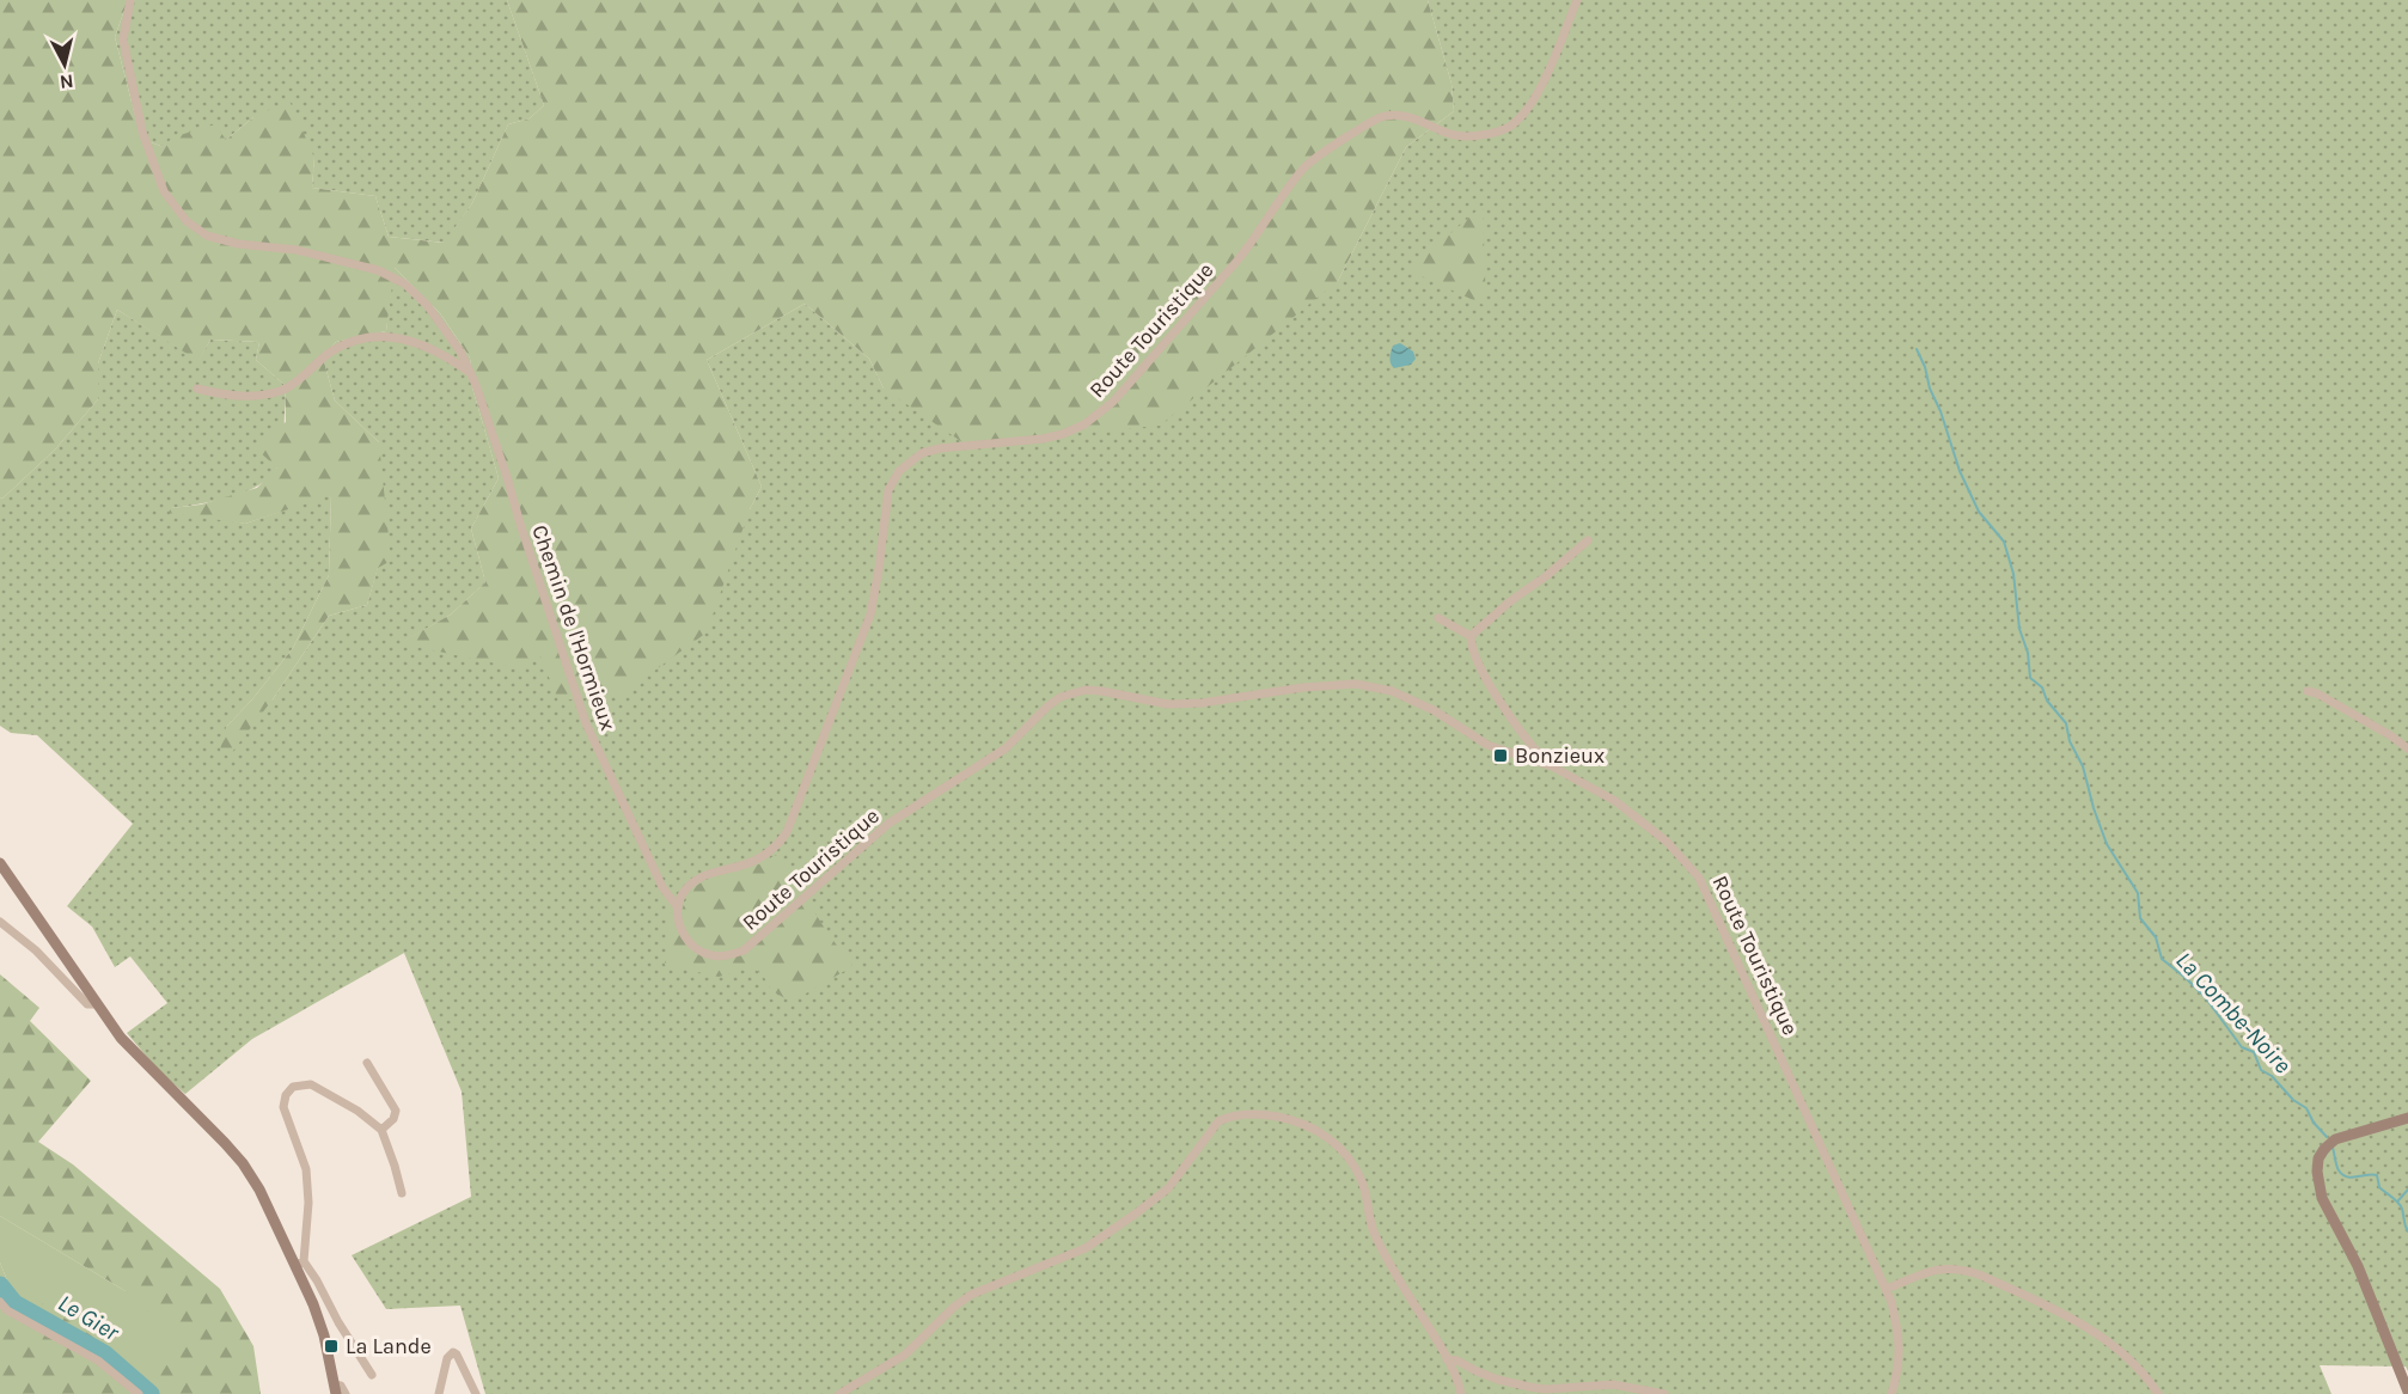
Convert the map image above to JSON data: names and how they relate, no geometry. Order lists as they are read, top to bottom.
{
  "streets": {
    "street": ["Route Touristique", "Chemin de l'Hormieux"]
  },
  "crossings": [
    ["Route Touristique", "Chemin de l'Hormieux"]
  ],
  "water": ["La Combe-Noire", "Le Gier"],
  "places": {
    "transit": ["Bonzieux", "La Lande"]
  },
  "north": "bottom"
}
